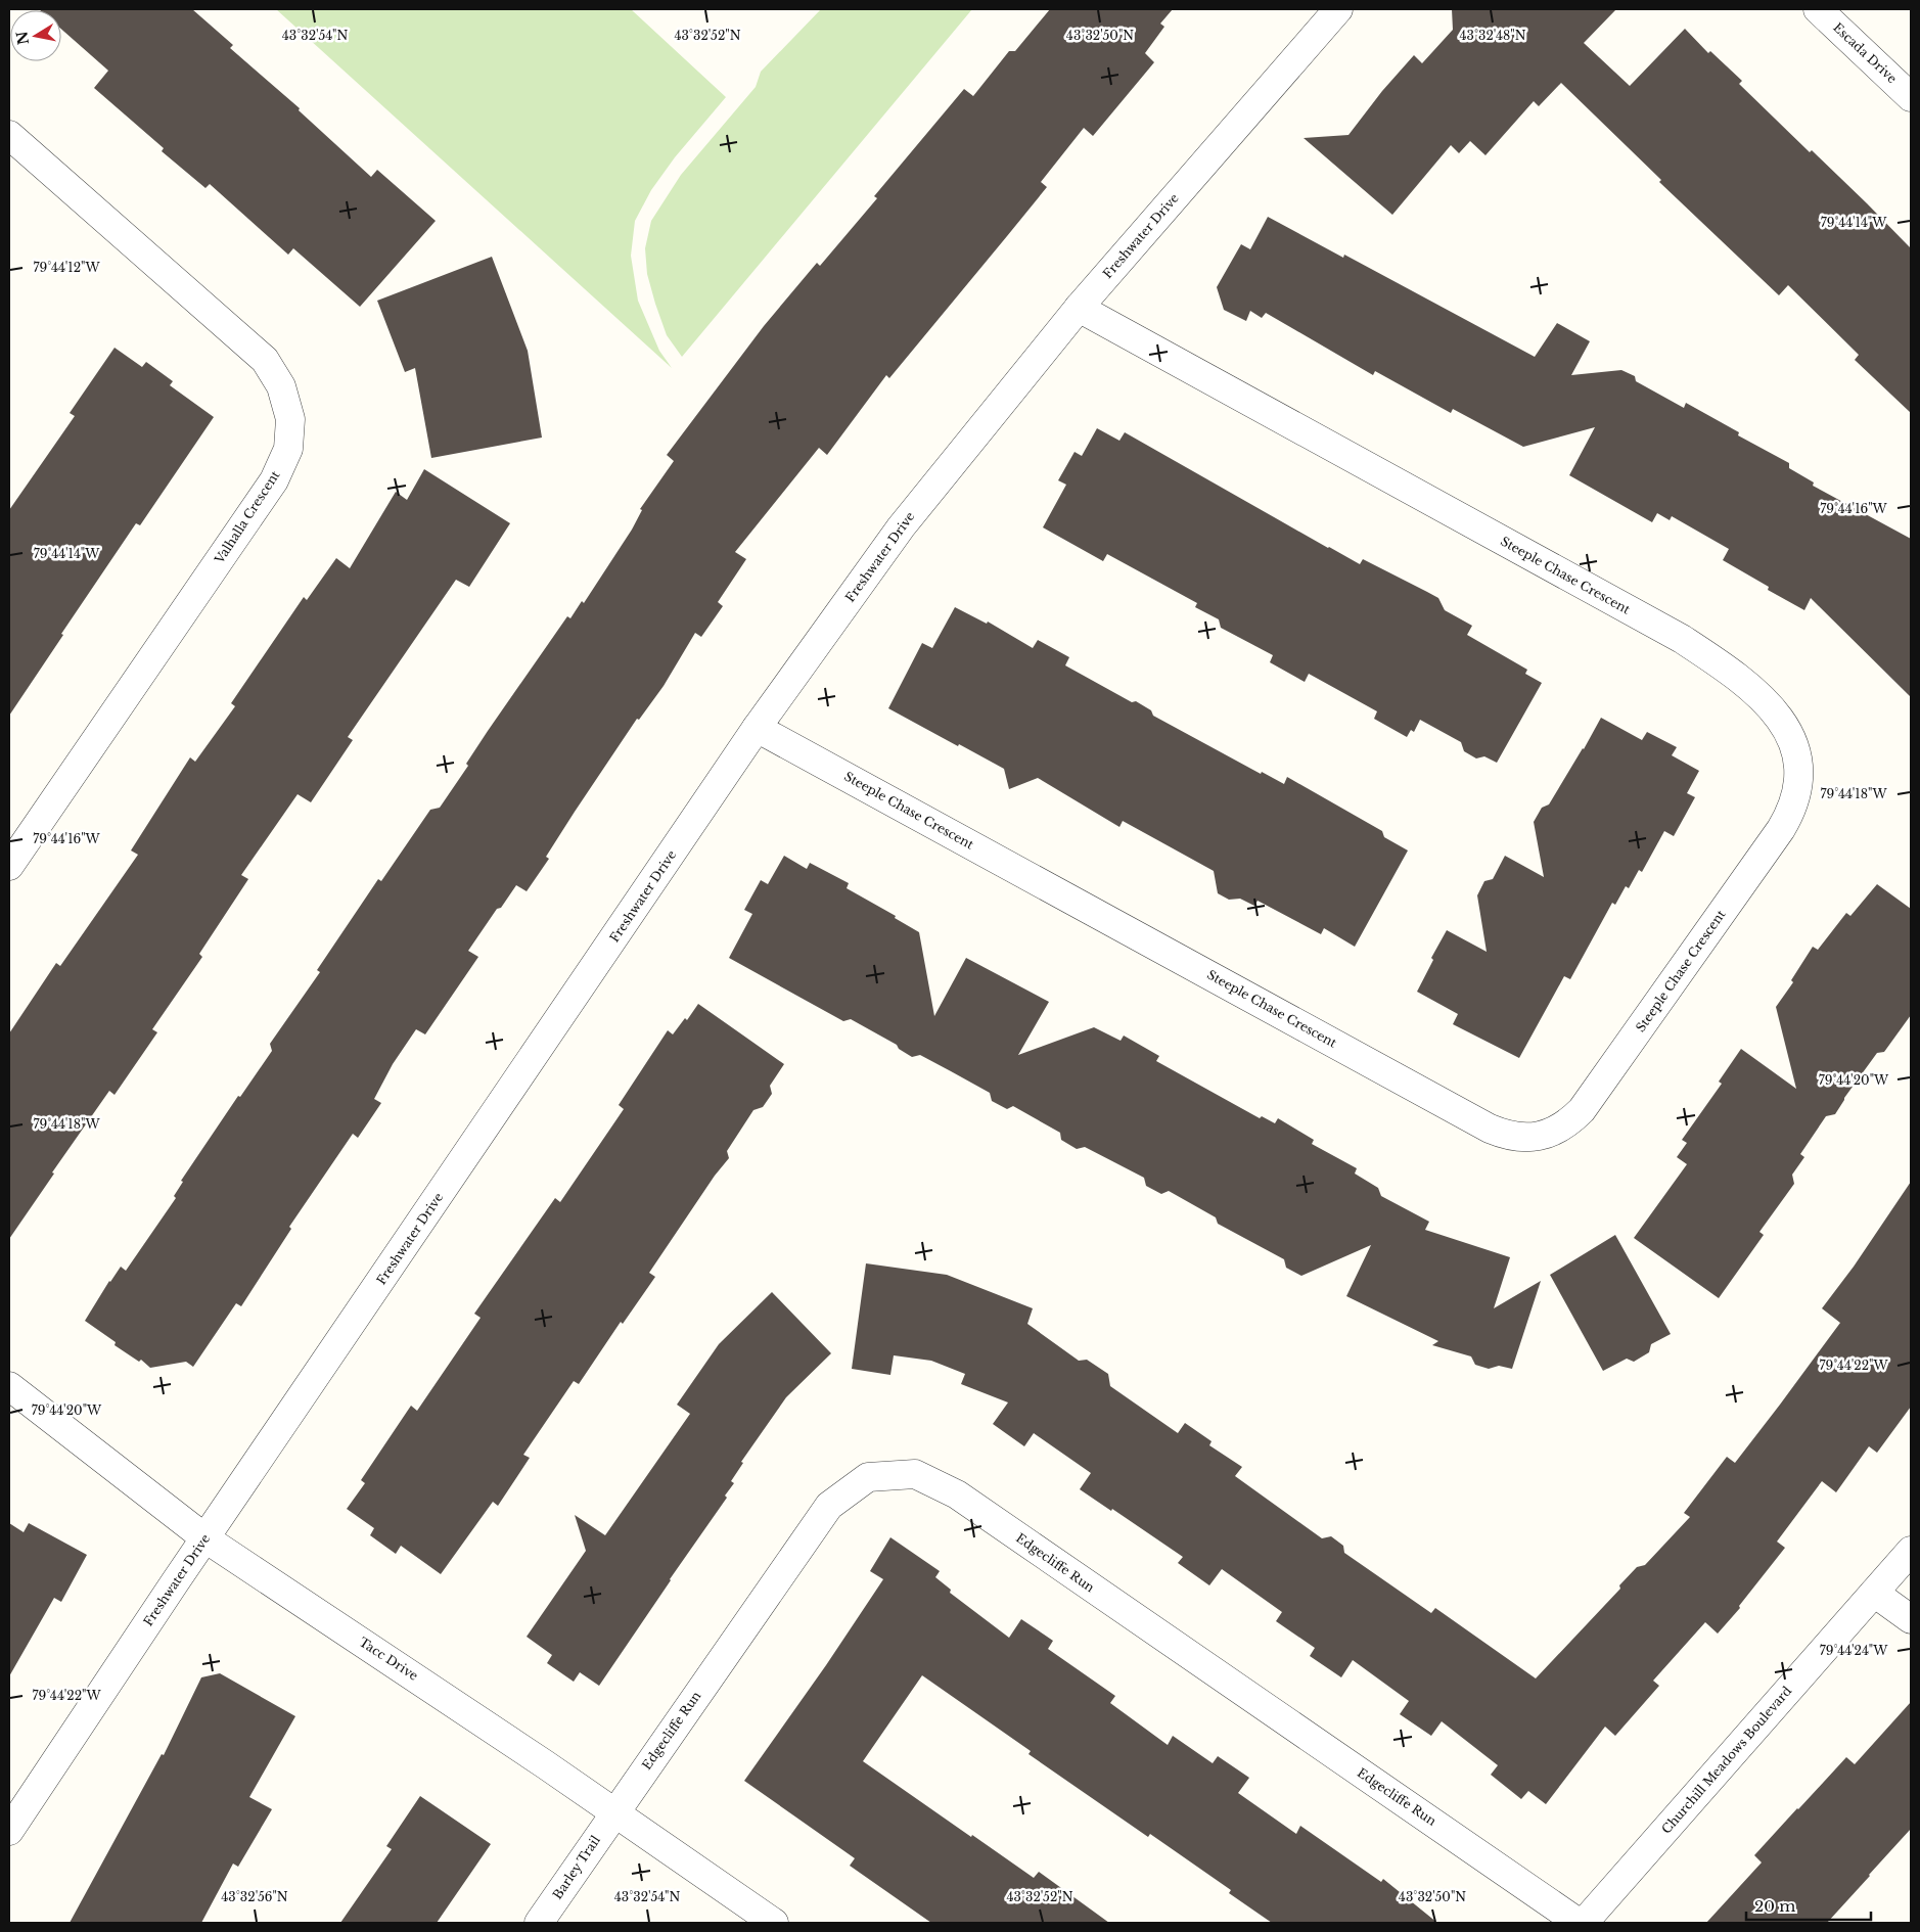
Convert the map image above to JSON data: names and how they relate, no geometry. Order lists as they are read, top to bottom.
{
  "streets": {
    "street": [
      "Escada Drive",
      "Freshwater Drive",
      "Valhalla Crescent",
      "Steeple Chase Crescent",
      "Edgecliffe Run",
      "Tacc Drive",
      "Churchill Meadows Boulevard",
      "Barley Trail"
    ]
  },
  "crossings": [
    ["Freshwater Drive", "Steeple Chase Crescent"],
    ["Freshwater Drive", "Tacc Drive"],
    ["Edgecliffe Run", "Tacc Drive"],
    ["Edgecliffe Run", "Barley Trail"],
    ["Tacc Drive", "Barley Trail"]
  ],
  "scale_bar": "20 m",
  "north": "left",
  "coordinates": [
    "43°32'52\"N",
    "43°32'50\"N",
    "43°32'48\"N",
    "43°32'54\"N",
    "79°44'14\"W",
    "79°44'12\"W",
    "79°44'16\"W",
    "79°44'18\"W",
    "79°44'20\"W",
    "79°44'22\"W",
    "79°44'24\"W",
    "43°32'56\"N"
  ]
}
